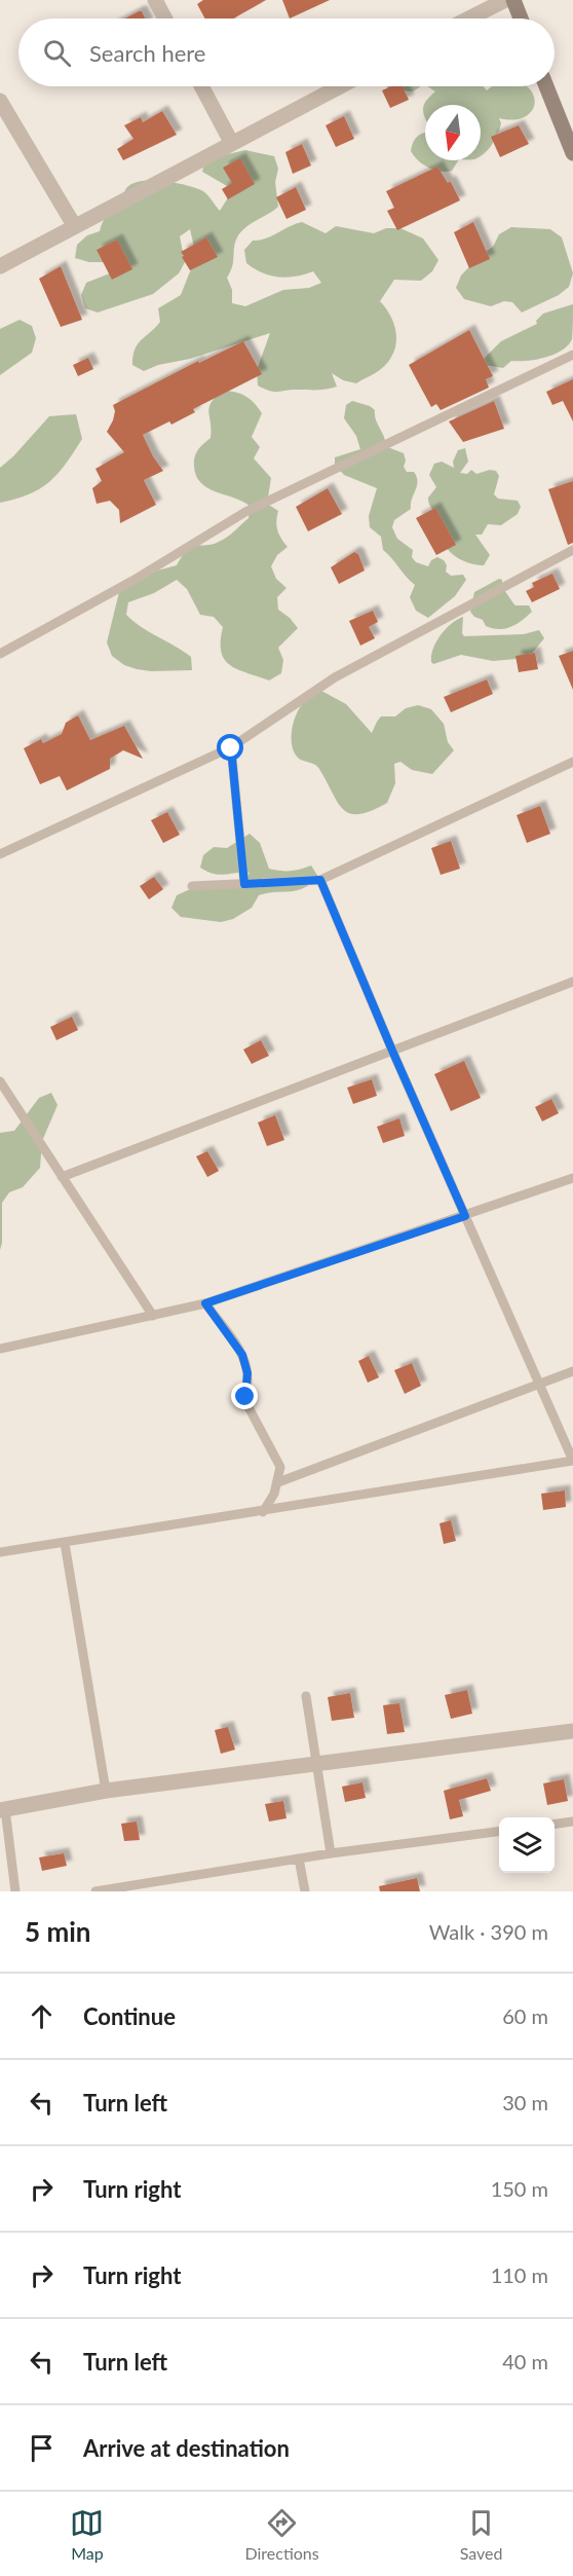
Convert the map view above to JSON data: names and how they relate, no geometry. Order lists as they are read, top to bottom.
{
  "north": "bottom",
  "page": {
    "search": "Search here",
    "heading": ["5 min", "Walk · 390 m"],
    "list": [
      ["Continue", "60 m"],
      ["Turn left", "30 m"],
      ["Turn right", "150 m"],
      ["Turn right", "110 m"],
      ["Turn left", "40 m"],
      "Arrive at destination"
    ],
    "nav": ["Map", "Directions", "Saved"]
  }
}
